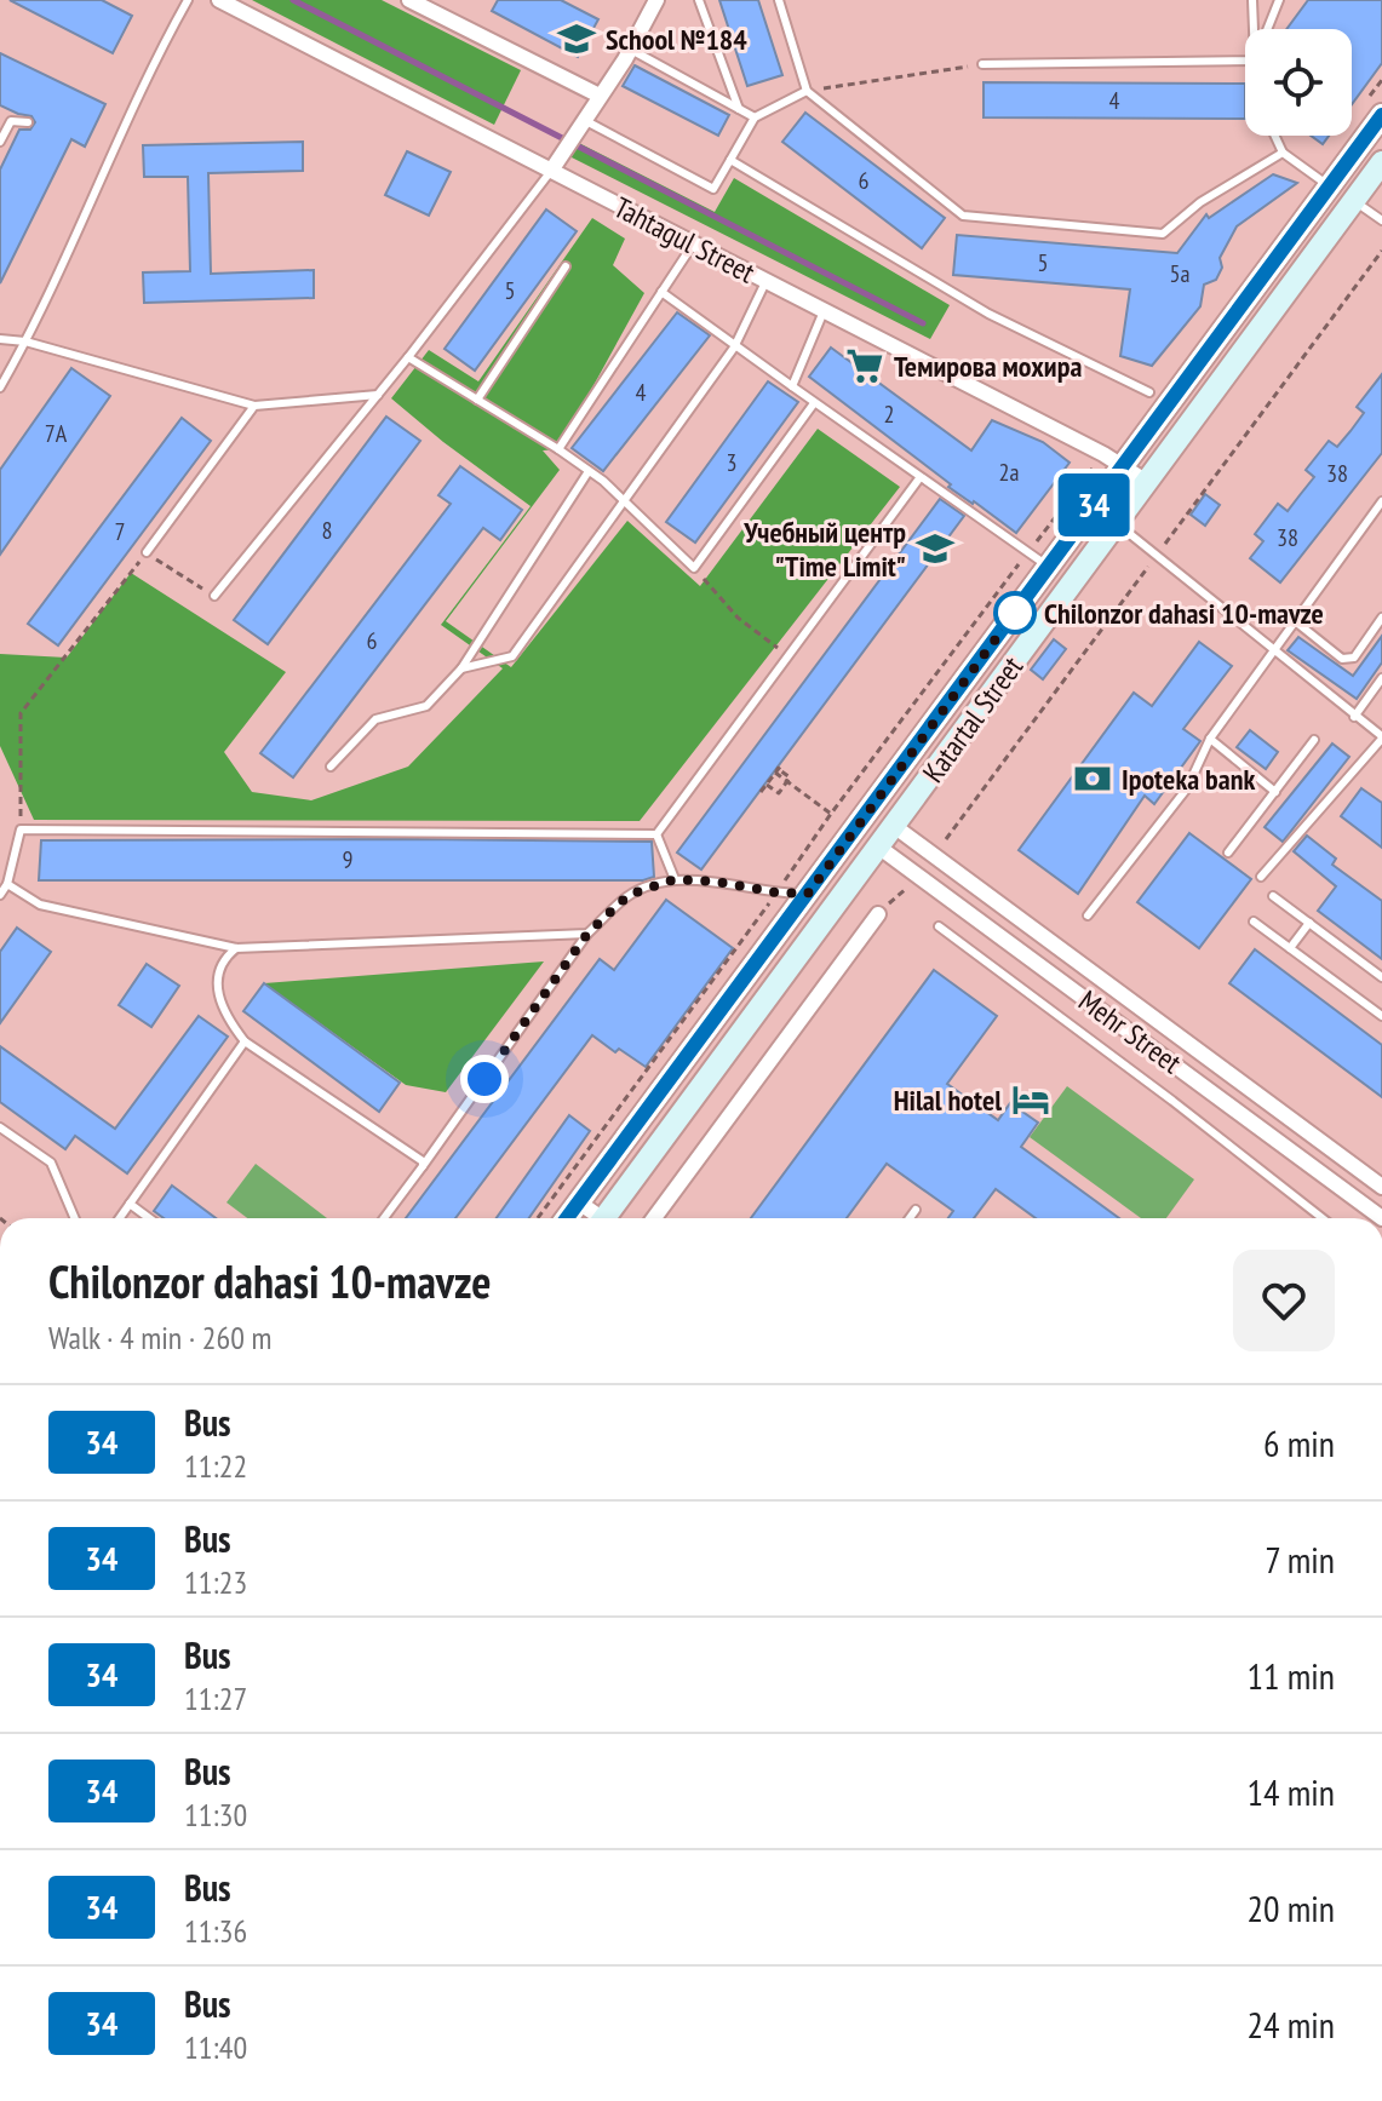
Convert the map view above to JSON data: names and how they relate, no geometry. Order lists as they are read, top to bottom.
{
  "streets": {
    "main road": ["Katartal Street"],
    "street": ["Tahtagul Street", "Mehr Street"]
  },
  "crossings": [
    ["Tahtagul Street", "Katartal Street"],
    ["Katartal Street", "Mehr Street"]
  ],
  "places": {
    "school or university": ["School №184", "Учебный центр \"Time Limit\""],
    "supermarket": ["Темирова мохира"],
    "other": ["Chilonzor dahasi 10-mavze"],
    "bank": ["Ipoteka bank"],
    "hotel": ["Hilal hotel"]
  },
  "lines": ["bus line 34"],
  "house_numbers": [
    "4",
    "6",
    "5",
    "5a",
    "5",
    "4",
    "2",
    "7А",
    "3",
    "2a",
    "38",
    "8",
    "7",
    "38",
    "6",
    "9"
  ],
  "page": {
    "on_map": "34",
    "heading": ["Chilonzor dahasi 10-mavze", "Walk · 4 min · 260 m"],
    "list": [
      {
        "mark": "34",
        "name": "Bus",
        "note": "11:22",
        "value": "6 min"
      },
      {
        "mark": "34",
        "name": "Bus",
        "note": "11:23",
        "value": "7 min"
      },
      {
        "mark": "34",
        "name": "Bus",
        "note": "11:27",
        "value": "11 min"
      },
      {
        "mark": "34",
        "name": "Bus",
        "note": "11:30",
        "value": "14 min"
      },
      {
        "mark": "34",
        "name": "Bus",
        "note": "11:36",
        "value": "20 min"
      },
      {
        "mark": "34",
        "name": "Bus",
        "note": "11:40",
        "value": "24 min"
      }
    ]
  }
}
